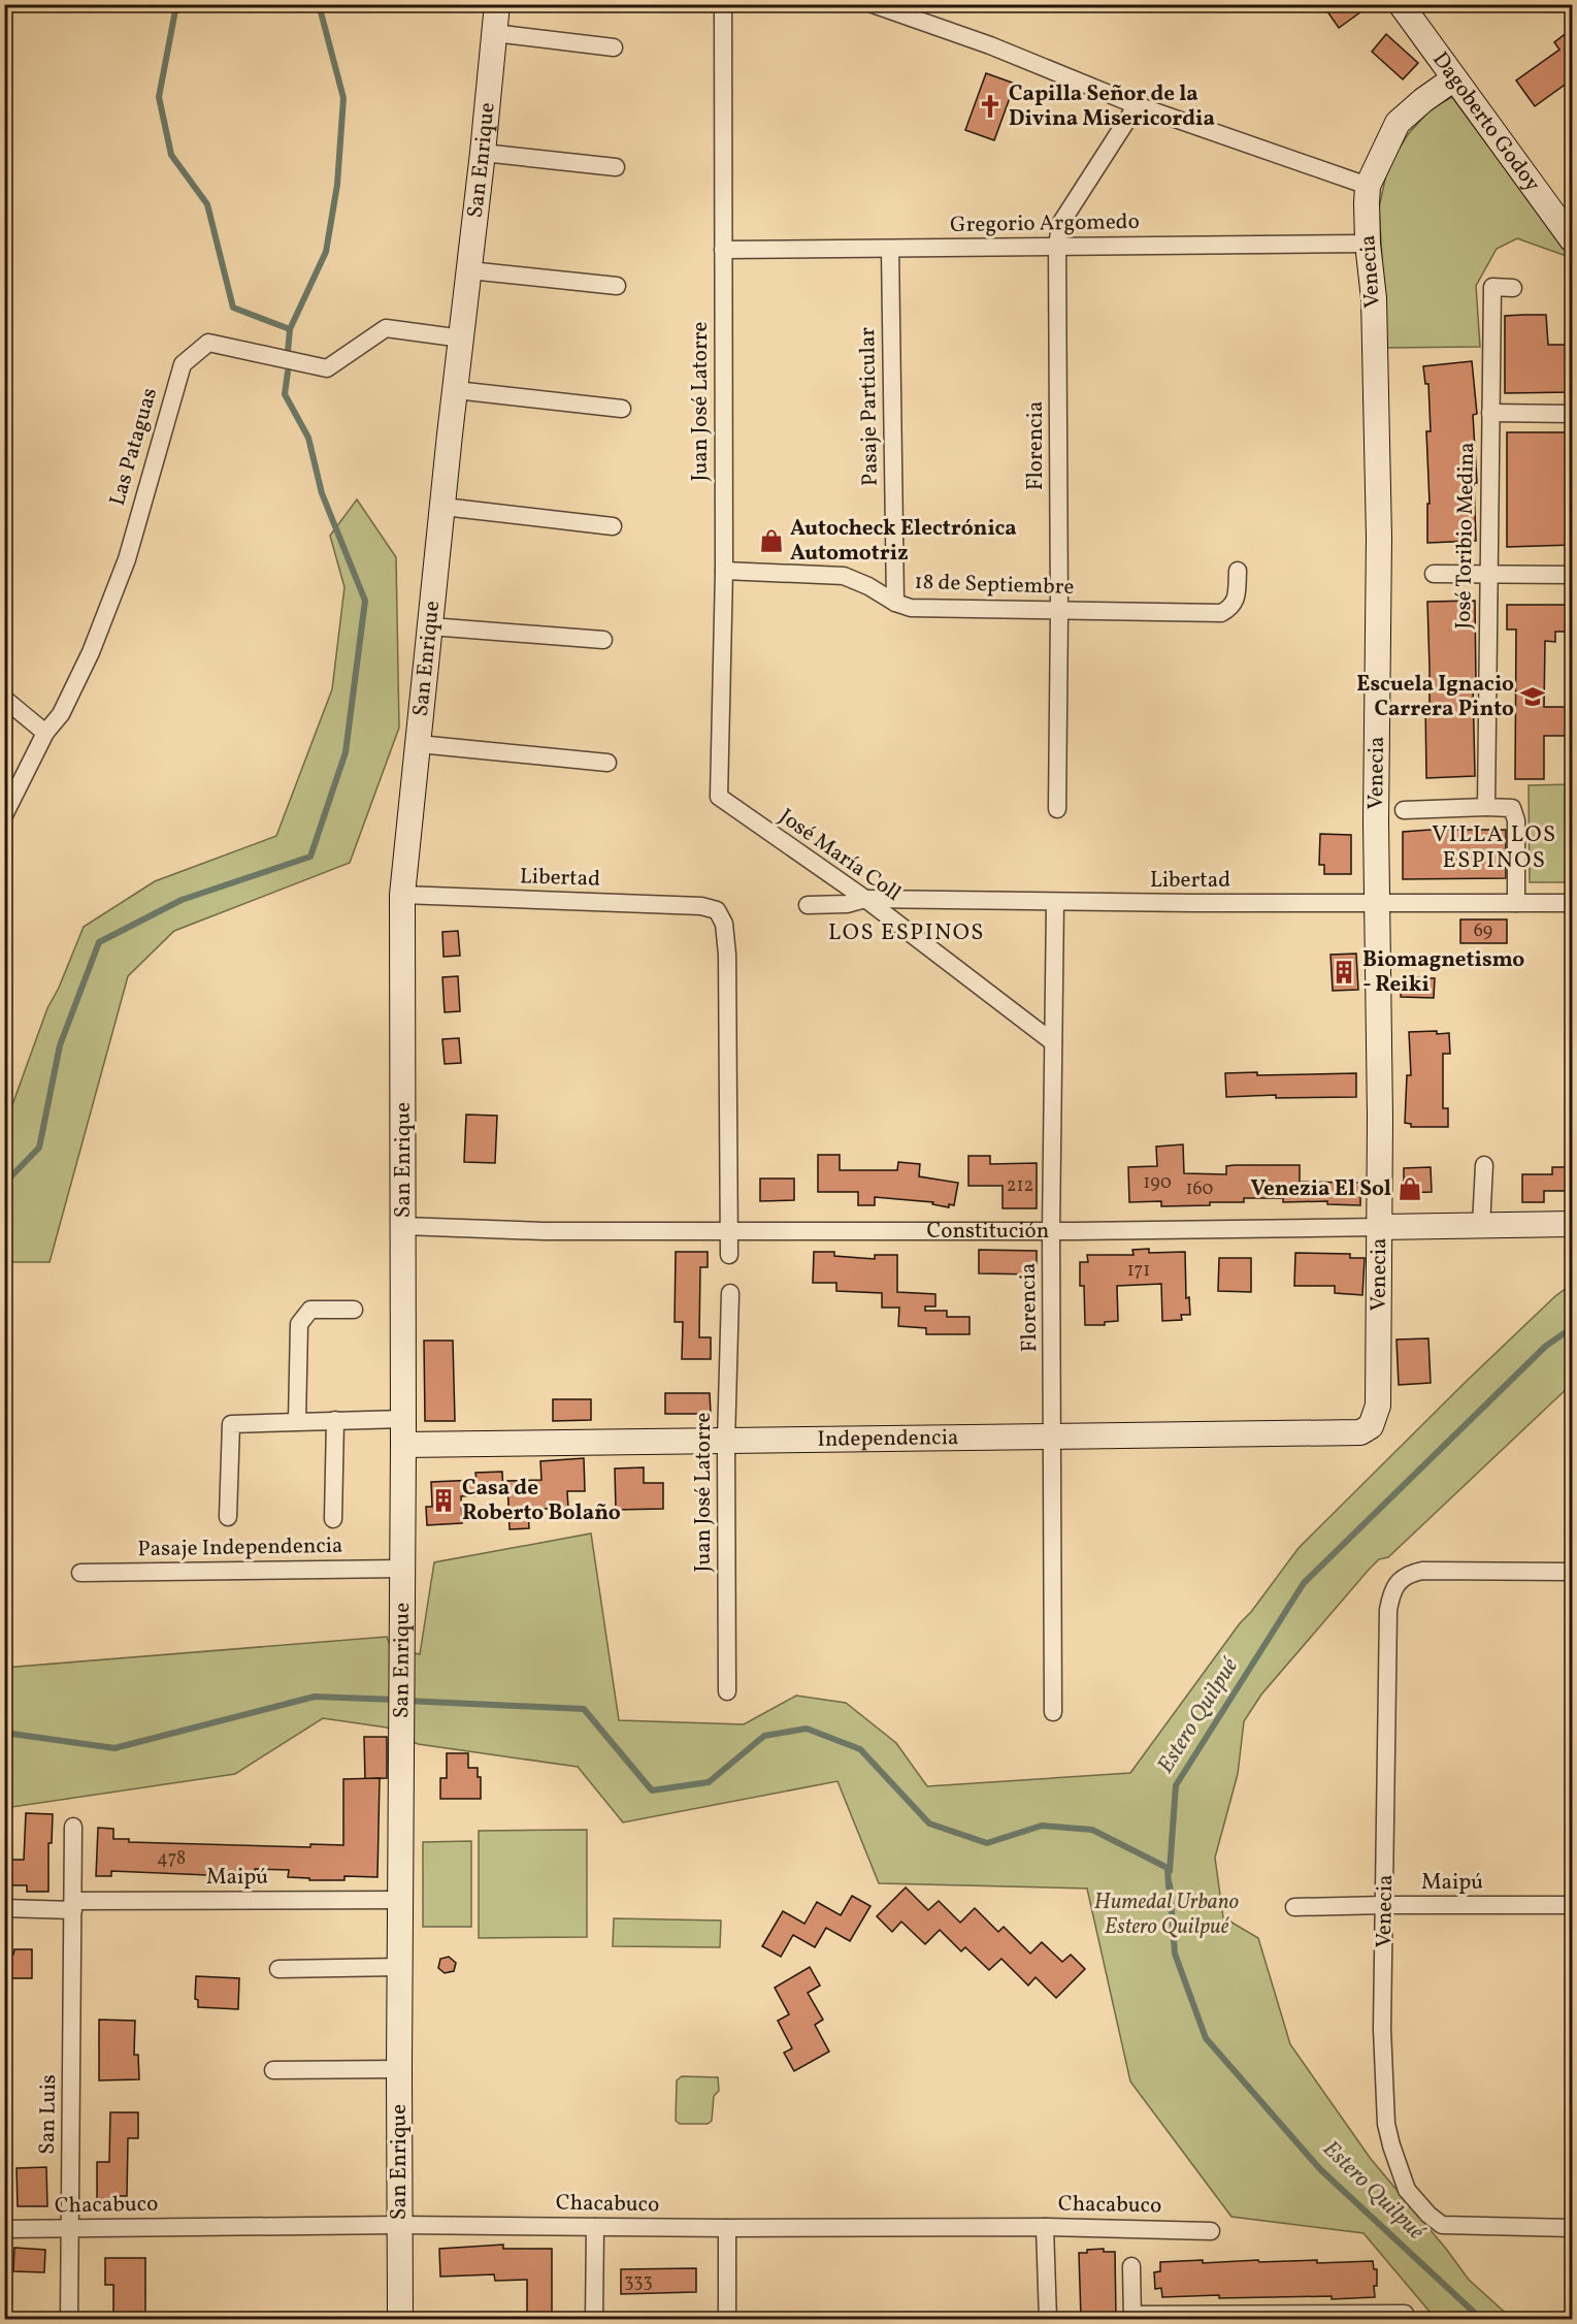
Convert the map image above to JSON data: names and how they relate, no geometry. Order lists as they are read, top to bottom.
{
  "streets": {
    "street": [
      "Dagoberto Godoy",
      "San Enrique",
      "Gregorio Argomedo",
      "Venecia",
      "Juan José Latorre",
      "Pasaje Particular",
      "Florencia",
      "Las Pataguas",
      "José Toribio Medina",
      "18 de Septiembre",
      "José María Coll",
      "Libertad",
      "Constitución",
      "Independencia",
      "Pasaje Independencia",
      "Maipú",
      "San Luis",
      "Chacabuco"
    ]
  },
  "crossings": [
    ["Dagoberto Godoy", "Venecia"],
    ["San Enrique", "Las Pataguas"],
    ["San Enrique", "Libertad"],
    ["San Enrique", "Constitución"],
    ["San Enrique", "Independencia"],
    ["San Enrique", "Pasaje Independencia"],
    ["San Enrique", "Maipú"],
    ["San Enrique", "Chacabuco"],
    ["Gregorio Argomedo", "Venecia"],
    ["Gregorio Argomedo", "Juan José Latorre"],
    ["Gregorio Argomedo", "Pasaje Particular"],
    ["Gregorio Argomedo", "Florencia"],
    ["Venecia", "Libertad"],
    ["Venecia", "Constitución"],
    ["Venecia", "Independencia"],
    ["Venecia", "Maipú"],
    ["Juan José Latorre", "18 de Septiembre"],
    ["Juan José Latorre", "José María Coll"],
    ["Juan José Latorre", "Independencia"],
    ["Pasaje Particular", "18 de Septiembre"],
    ["Florencia", "18 de Septiembre"],
    ["Florencia", "José María Coll"],
    ["Florencia", "Libertad"],
    ["Florencia", "Constitución"],
    ["Florencia", "Independencia"],
    ["José María Coll", "Libertad"],
    ["Libertad", "Constitución"],
    ["Maipú", "San Luis"],
    ["San Luis", "Chacabuco"]
  ],
  "districts": ["VILLA LOS ESPINOS", "LOS ESPINOS"],
  "water": ["Estero Quilpué"],
  "parks": ["Humedal Urbano Estero Quilpué"],
  "places": {
    "church": ["Capilla Señor de la Divina Misericordia"],
    "shop": ["Autocheck Electrónica Automotriz", "Venezia El Sol"],
    "school or university": ["Escuela Ignacio Carrera Pinto"],
    "building": ["Biomagnetismo - Reiki", "Casa de Roberto Bolaño"]
  },
  "house_numbers": [
    "69",
    "190",
    "212",
    "160",
    "171",
    "478",
    "333"
  ]
}
